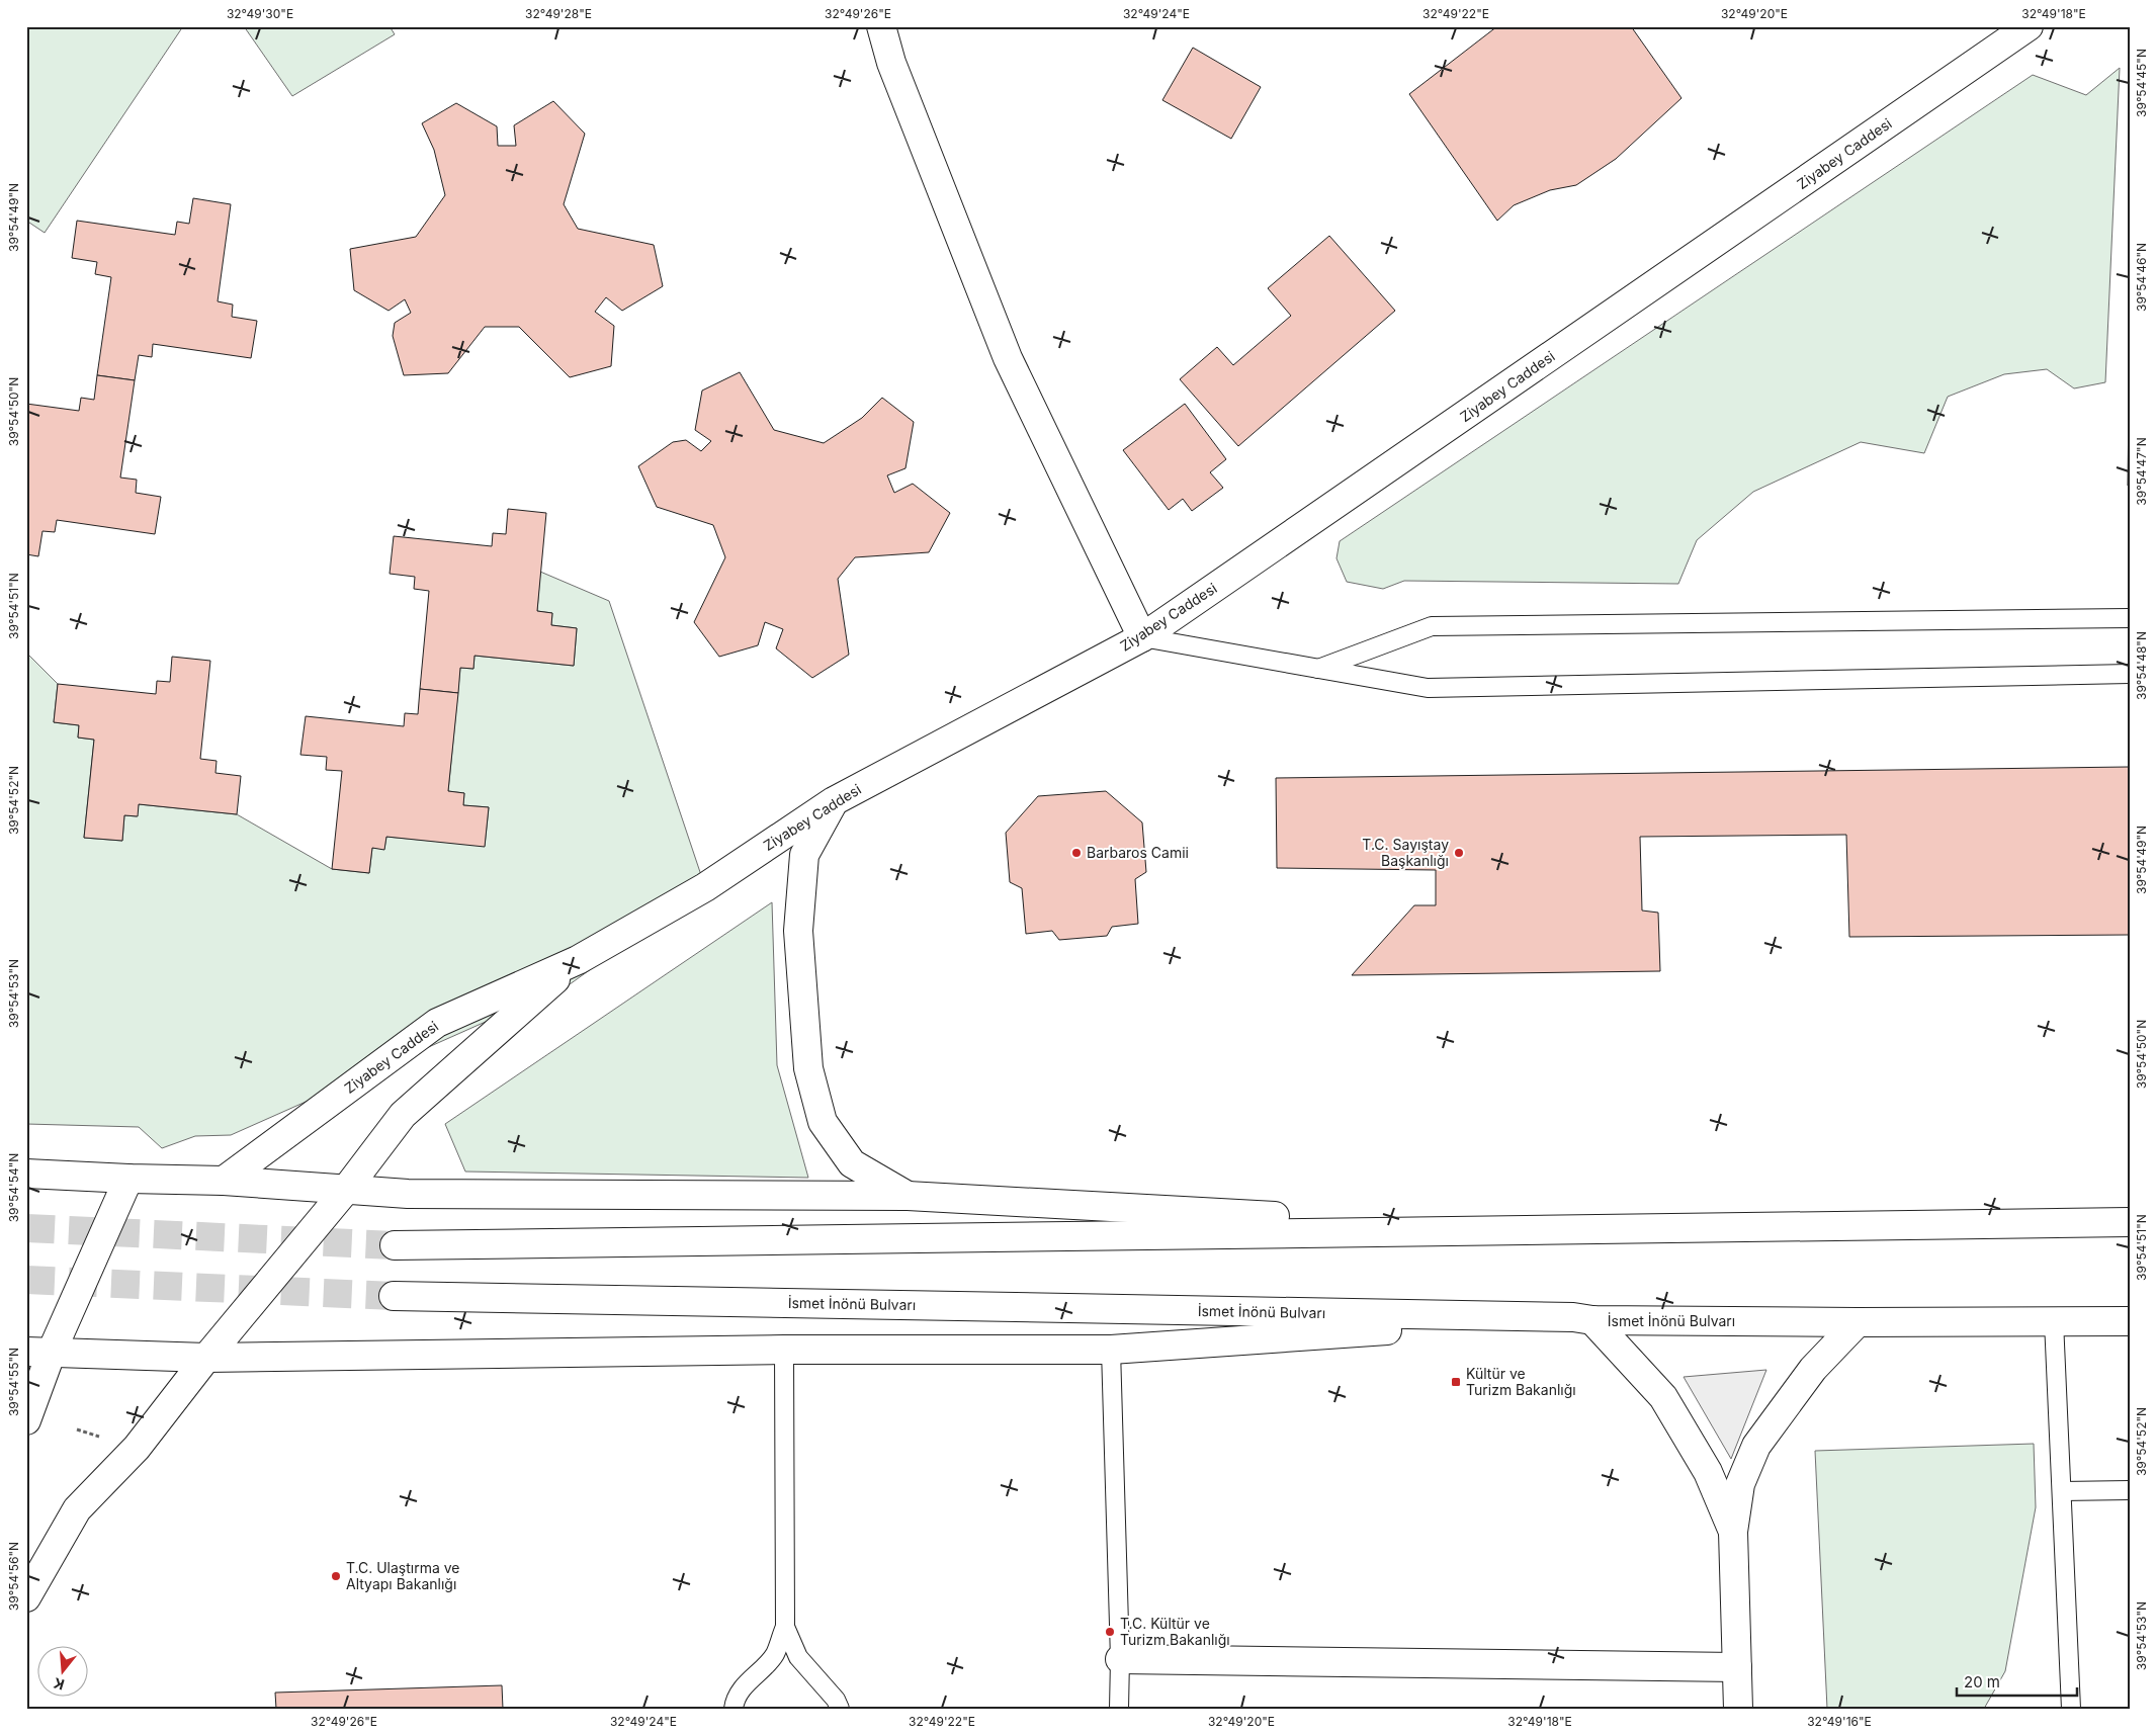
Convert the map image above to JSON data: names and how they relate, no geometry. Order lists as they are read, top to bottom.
{
  "streets": {
    "main road": ["Ziyabey Caddesi", "İsmet İnönü Bulvarı"]
  },
  "places": {
    "other": [
      "Barbaros Camii",
      "T.C. Sayıştay Başkanlığı",
      "T.C. Ulaştırma ve Altyapı Bakanlığı",
      "T.C. Kültür ve Turizm Bakanlığı"
    ],
    "transit": ["Kültür ve Turizm Bakanlığı"]
  },
  "scale_bar": "20 m",
  "north": "bottom",
  "coordinates": [
    "32°49'30\"E",
    "32°49'28\"E",
    "32°49'26\"E",
    "32°49'24\"E",
    "32°49'22\"E",
    "32°49'20\"E",
    "32°49'18\"E",
    "39°54'45\"N",
    "39°54'49\"N",
    "39°54'46\"N",
    "39°54'50\"N",
    "39°54'47\"N",
    "39°54'51\"N",
    "39°54'48\"N",
    "39°54'52\"N",
    "39°54'53\"N",
    "39°54'54\"N",
    "39°54'55\"N",
    "39°54'56\"N",
    "32°49'16\"E"
  ]
}
